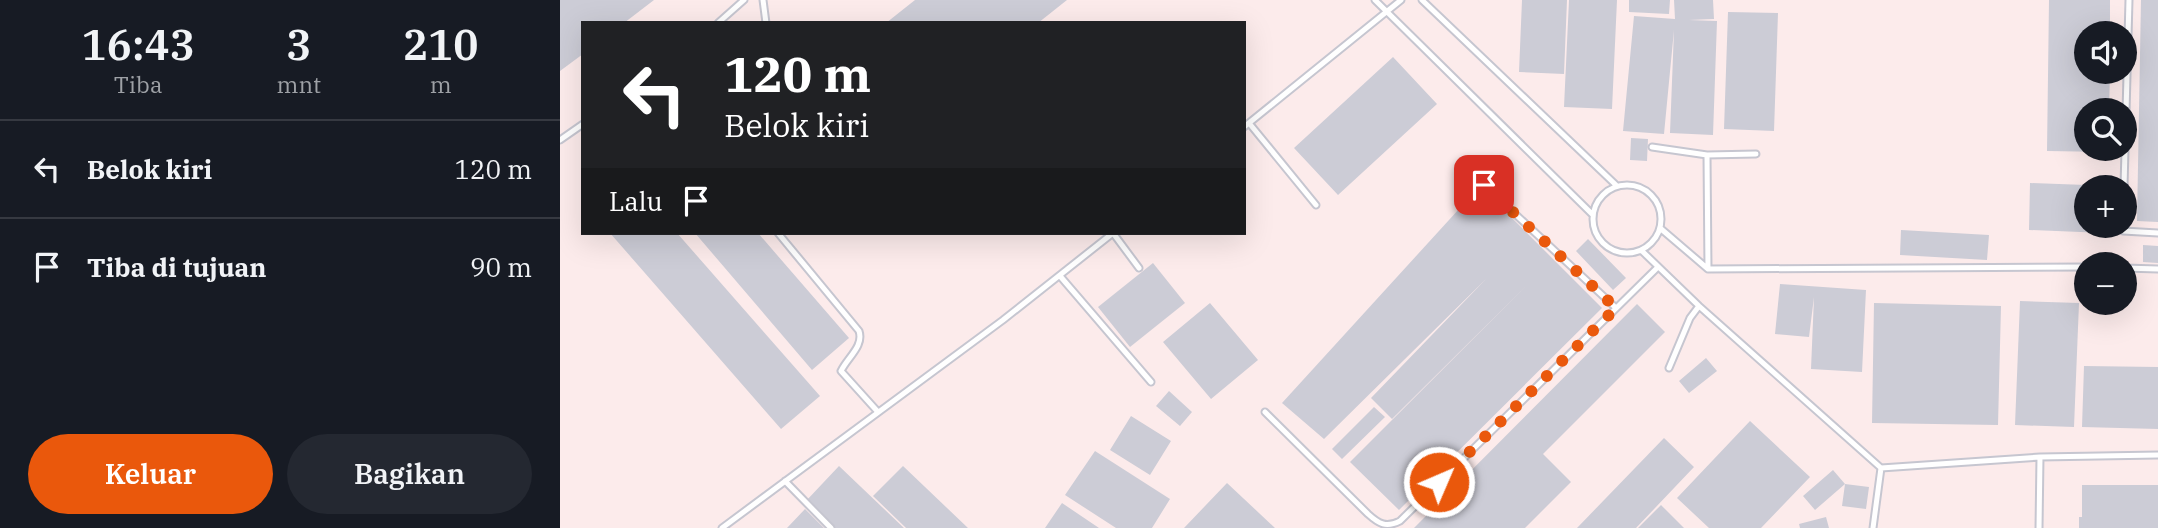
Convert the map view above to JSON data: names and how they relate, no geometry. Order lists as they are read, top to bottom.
{
  "page": {
    "eta": [
      "16:43",
      "Tiba",
      "3",
      "mnt",
      "210",
      "m"
    ],
    "map_buttons": ["+", "−"],
    "turn": ["120 m", "Belok kiri"],
    "list": [
      {
        "name": "Belok kiri",
        "value": "120 m"
      },
      {
        "name": "Tiba di tujuan",
        "value": "90 m"
      }
    ],
    "then": "Lalu",
    "buttons": ["Keluar", "Bagikan"]
  }
}
